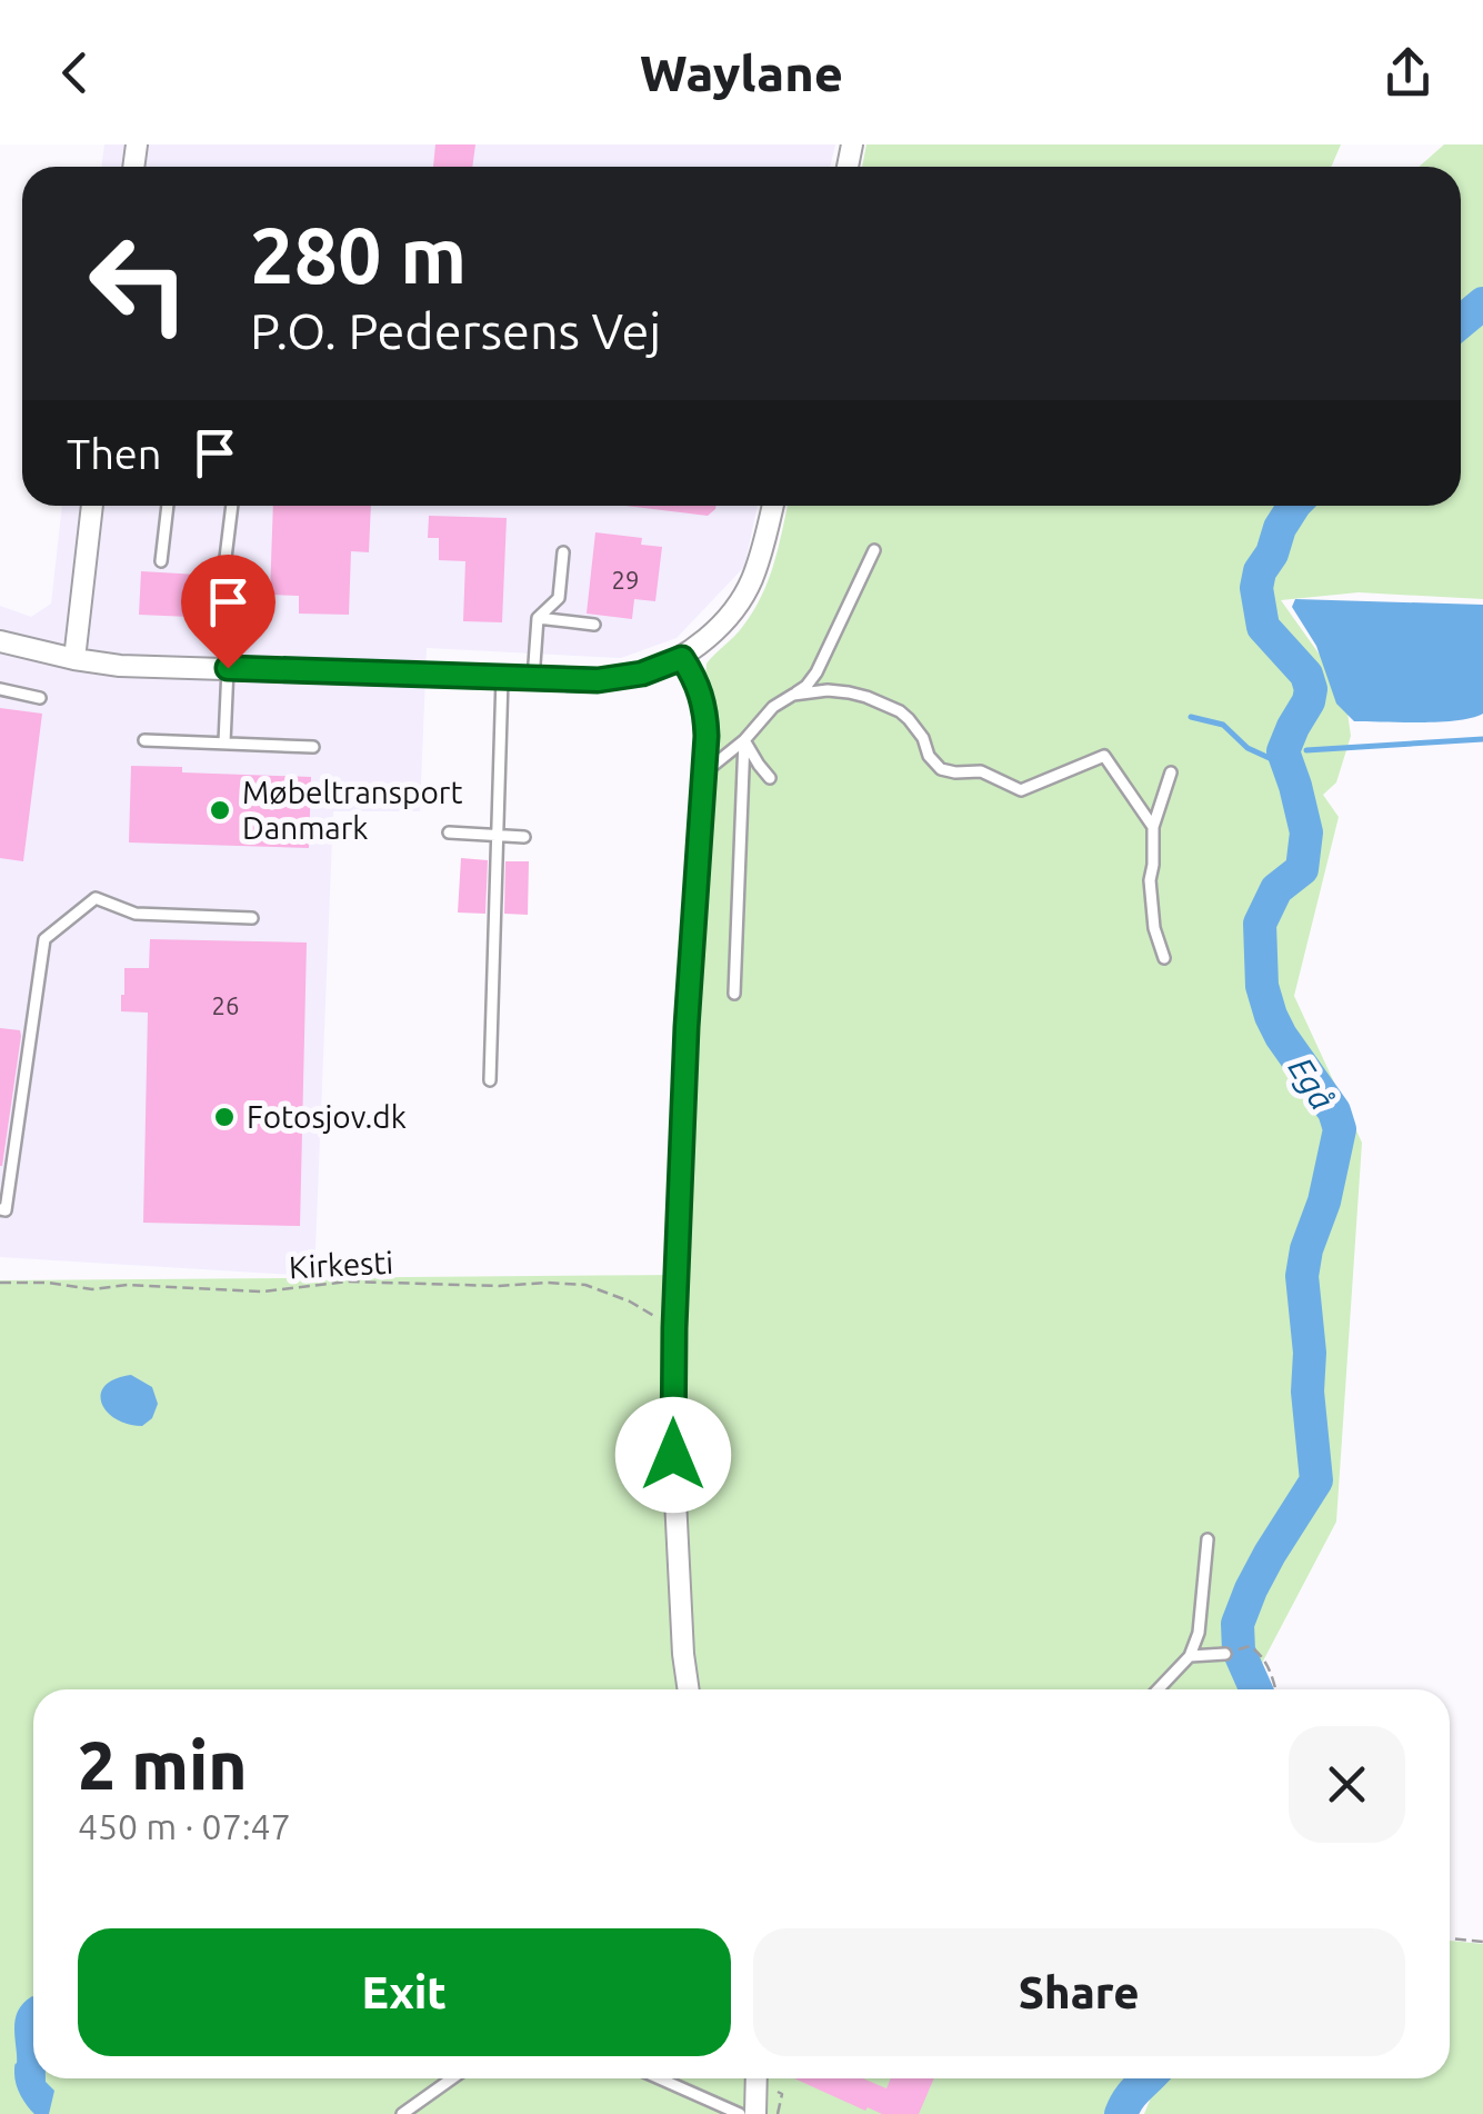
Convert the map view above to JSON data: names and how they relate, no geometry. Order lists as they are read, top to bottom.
{
  "streets": {
    "path": ["Kirkesti"]
  },
  "water": ["Egå"],
  "places": ["Møbeltransport Danmark", "Fotosjov.dk"],
  "house_numbers": ["29", "26"],
  "page": {
    "header": "Waylane",
    "turn": ["280 m", "P.O. Pedersens Vej"],
    "then": "Then",
    "heading": ["2 min", "450 m · 07:47"],
    "buttons": ["Exit", "Share"]
  }
}
